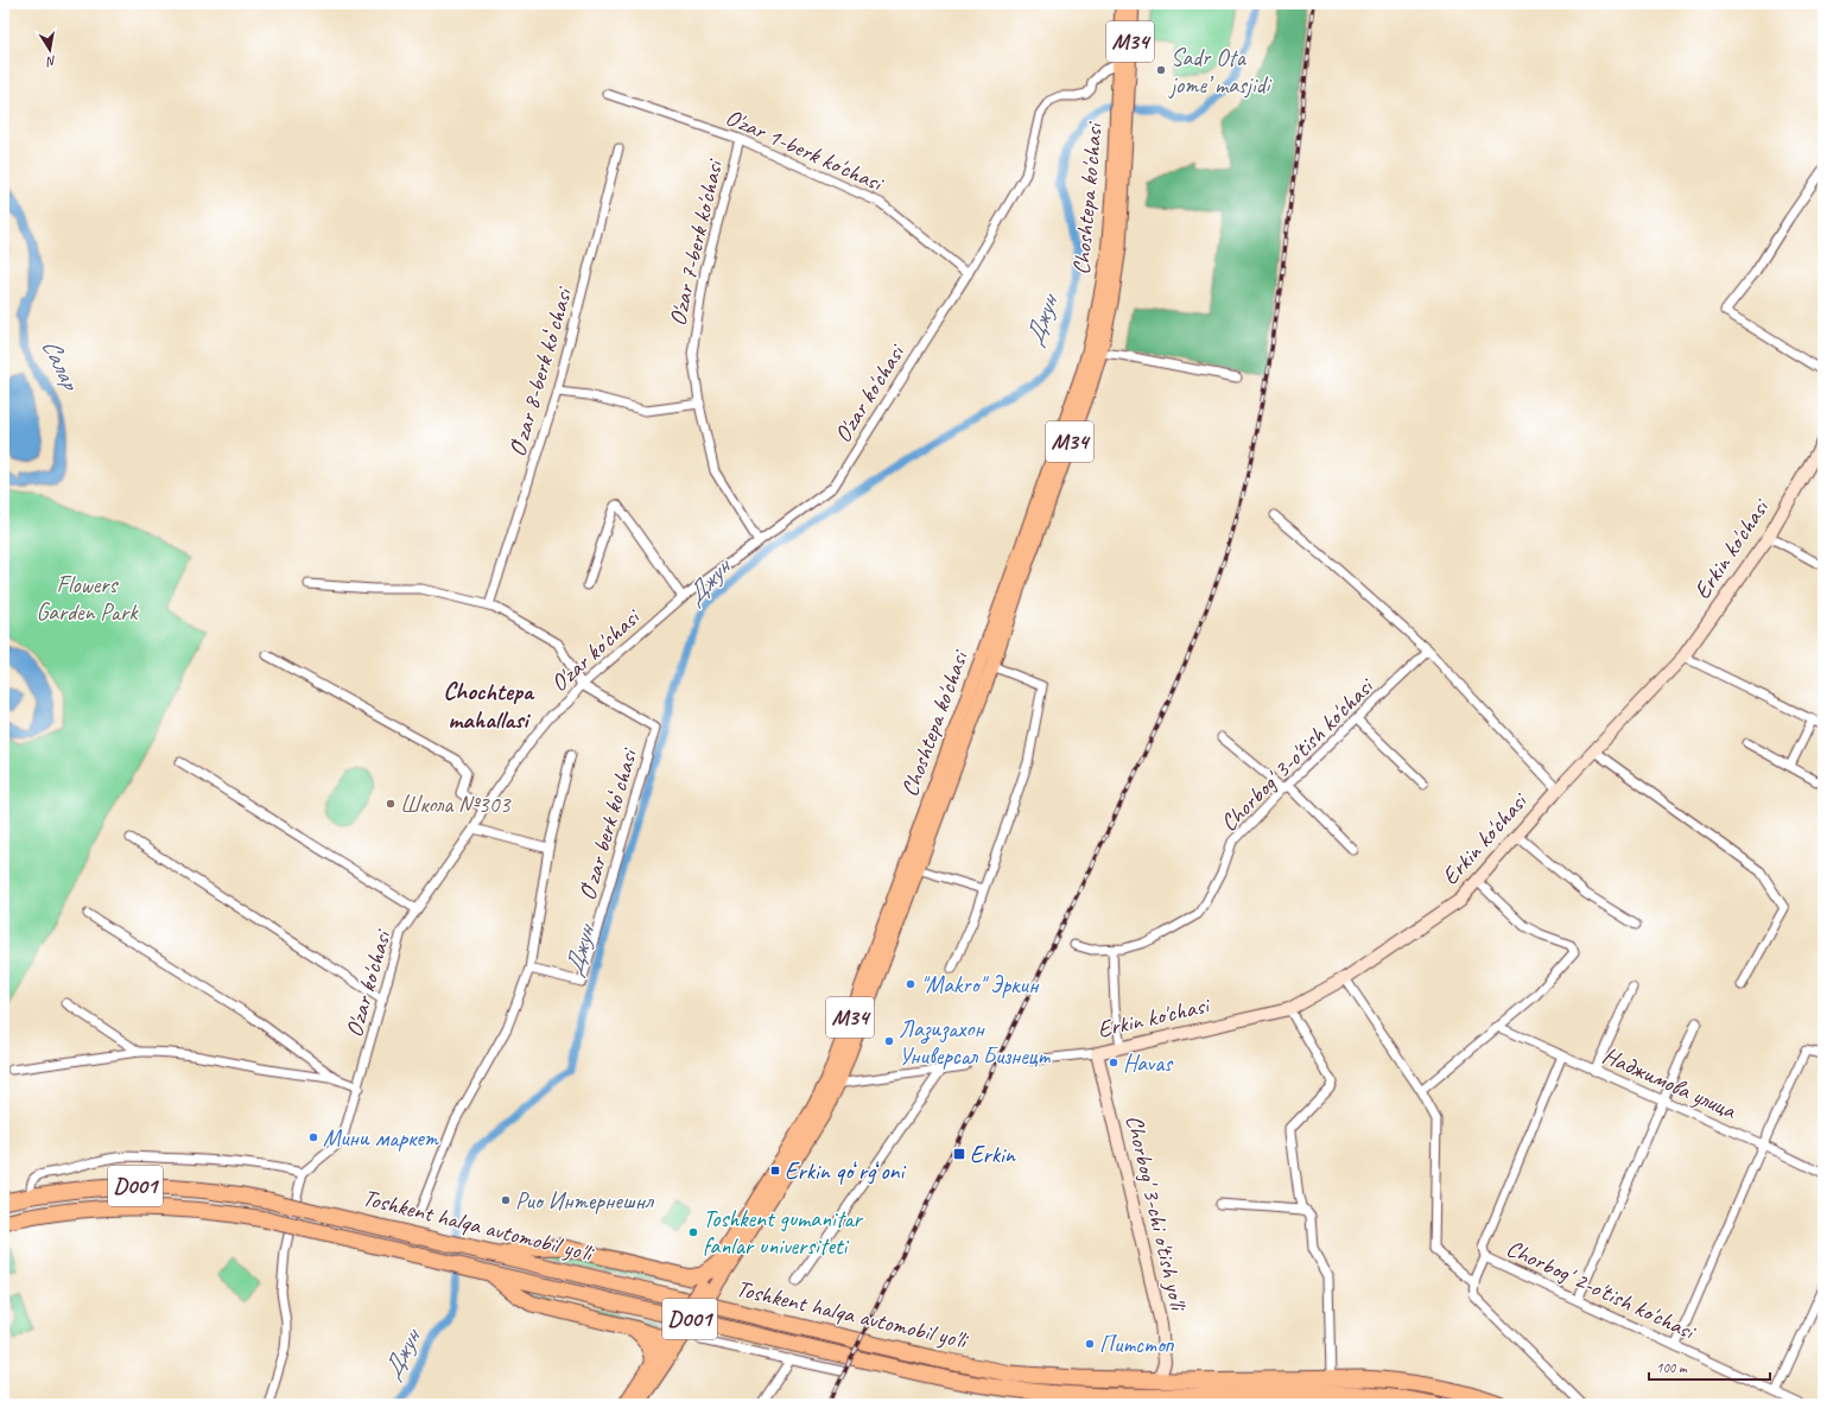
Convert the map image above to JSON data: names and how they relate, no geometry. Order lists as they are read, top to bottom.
{
  "streets": {
    "highway": ["D001", "Toshkent halqa avtomobil yo'li"],
    "main road": [
      "M34",
      "Choshtepa ko'chasi",
      "Erkin ko'chasi",
      "Chorbog' 3-chi o'tish yo'li"
    ],
    "street": [
      "O'zar 1-berk ko'chasi",
      "O'zar 7-berk ko'chasi",
      "Oʻzar 8-berk koʻchasi",
      "O'zar ko'chasi",
      "Chorbog' 3-o'tish ko'chasi",
      "Oʻzar berk koʻchasi",
      "Наджимова улица",
      "Chorbog' 2-o'tish ko'chasi"
    ]
  },
  "crossings": [
    ["O'zar 1-berk ko'chasi", "O'zar 7-berk ko'chasi"],
    ["O'zar 1-berk ko'chasi", "O'zar ko'chasi"],
    ["Choshtepa ko'chasi", "O'zar ko'chasi"],
    ["O'zar 7-berk ko'chasi", "O'zar ko'chasi"],
    ["O'zar ko'chasi", "Oʻzar berk koʻchasi"],
    ["Erkin ko'chasi", "Chorbog' 3-chi o'tish yo'li"],
    ["Chorbog' 3-chi o'tish yo'li", "Toshkent halqa avtomobil yo'li"]
  ],
  "districts": ["Chochtepa mahallasi"],
  "water": ["Джун", "Салар"],
  "parks": ["Flowers Garden Park"],
  "places": {
    "other": [
      "Sadr Ota jome’ masjidi",
      "Школа №303",
      "\"Makro\" Эркин",
      "Лазизахон Универсал Бизнецт",
      "Havas",
      "Мини маркет",
      "Рио Интернешнл",
      "Toshkent gumanitar fanlar universiteti",
      "Питстоп"
    ],
    "transit": ["Erkin", "Erkin qoʻrgʻoni"]
  },
  "scale_bar": "100 m",
  "north": "bottom"
}
